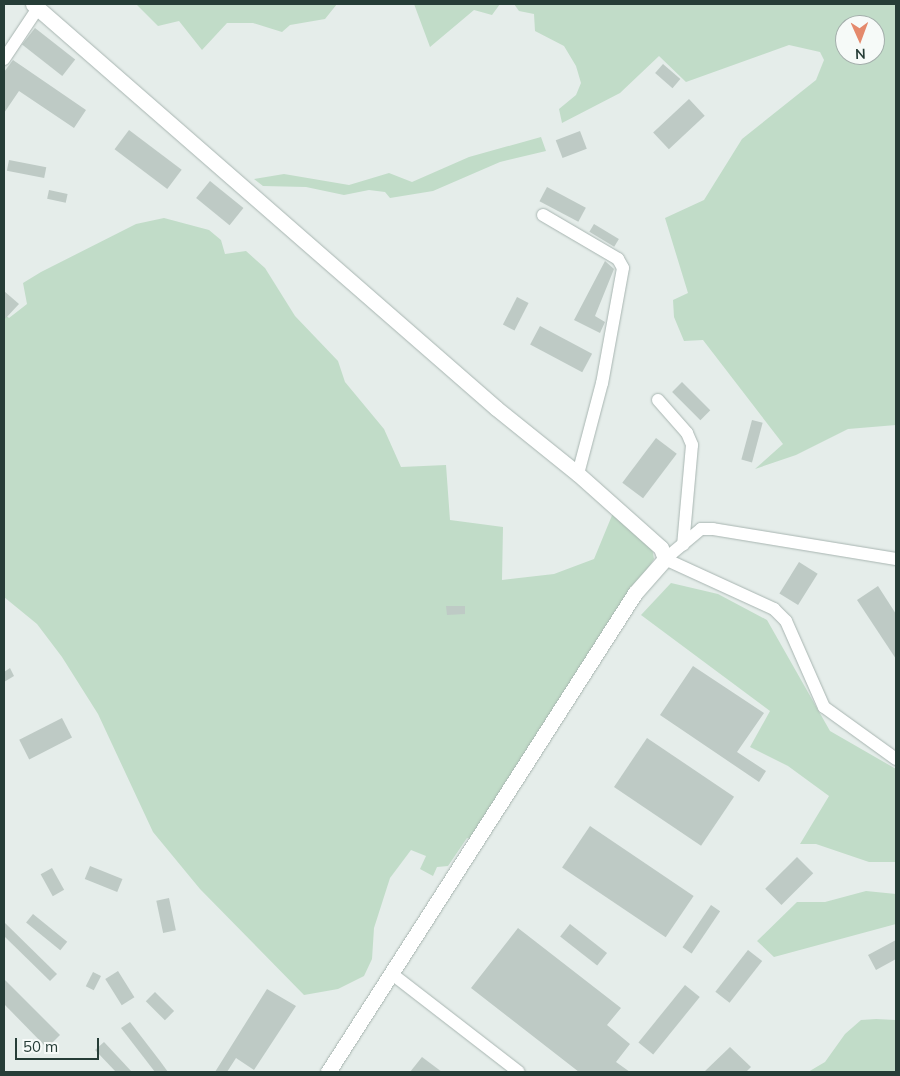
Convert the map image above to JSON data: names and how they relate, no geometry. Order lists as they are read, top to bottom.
{
  "scale_bar": "50 m",
  "north": "bottom"
}
